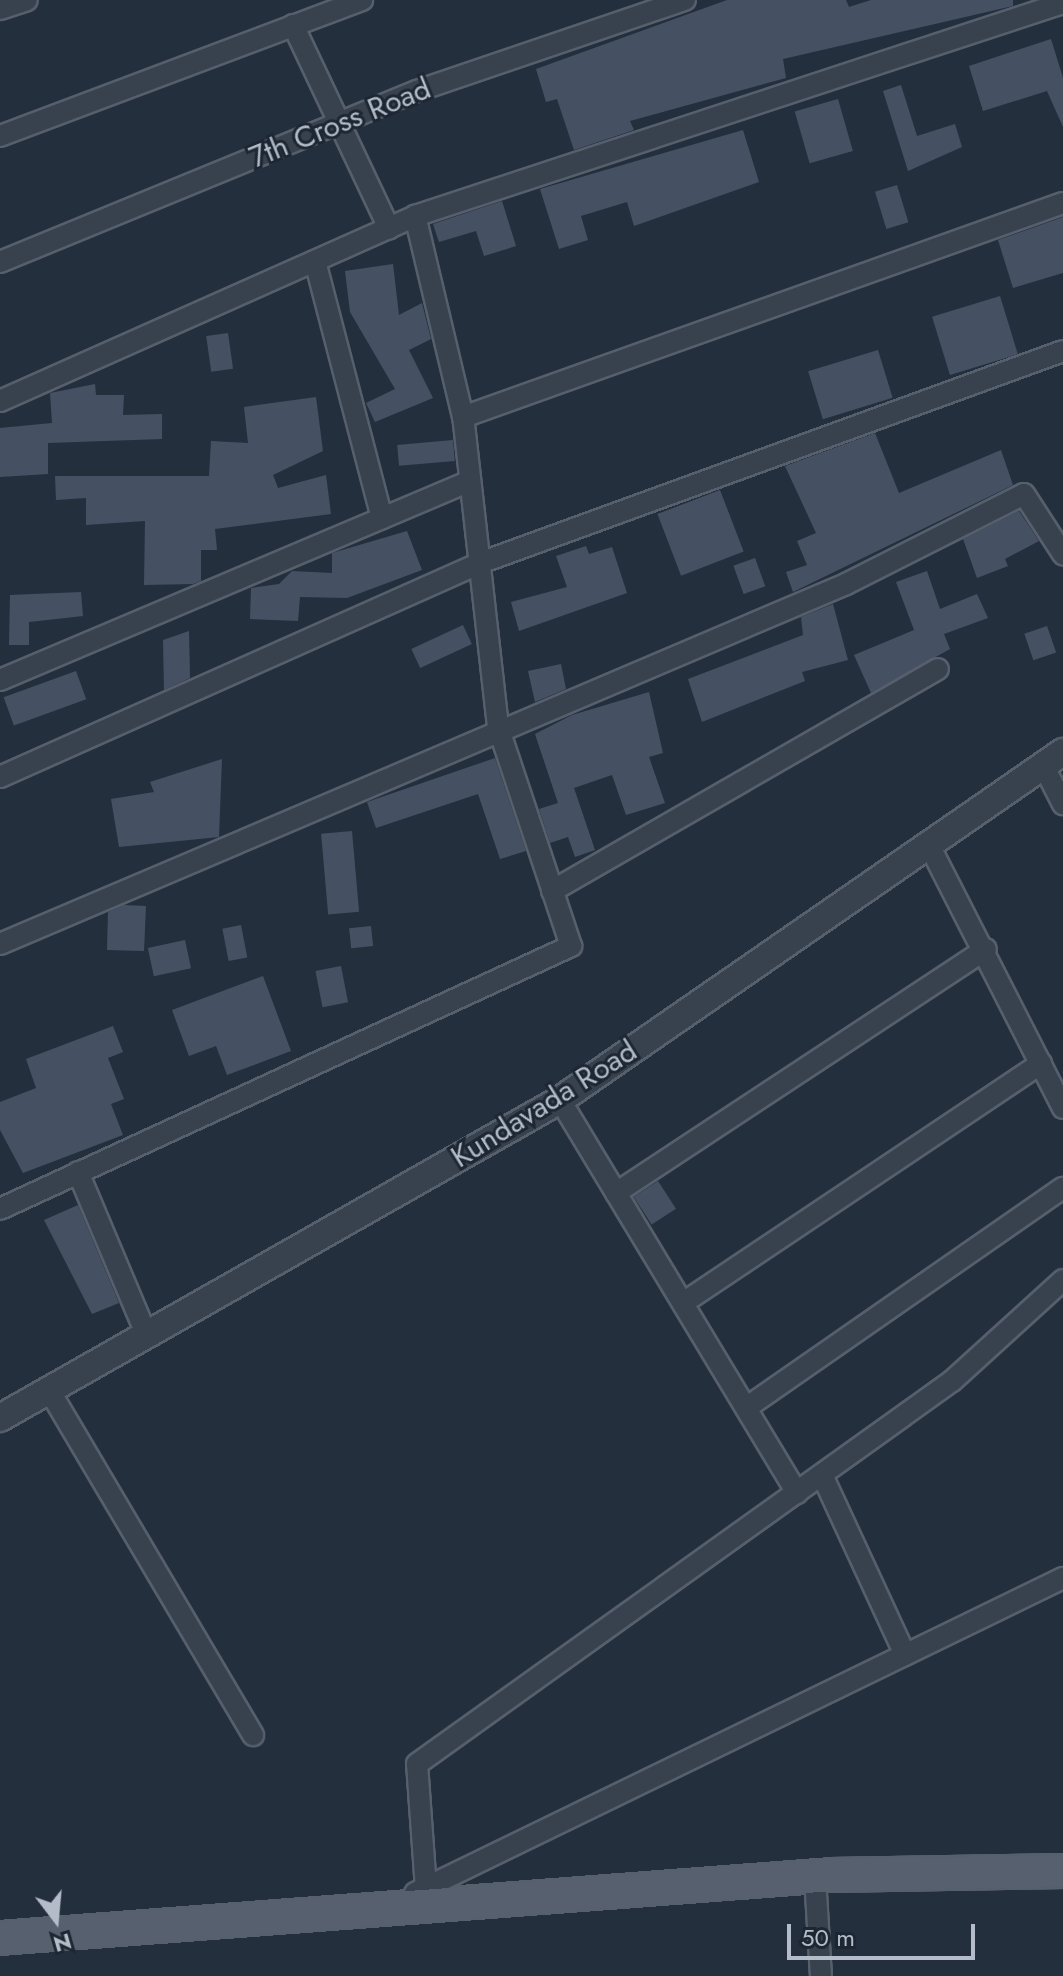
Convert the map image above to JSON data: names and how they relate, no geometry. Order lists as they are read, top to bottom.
{
  "streets": {
    "street": ["7th Cross Road", "Kundavada Road"]
  },
  "scale_bar": "50 m",
  "north": "bottom"
}
